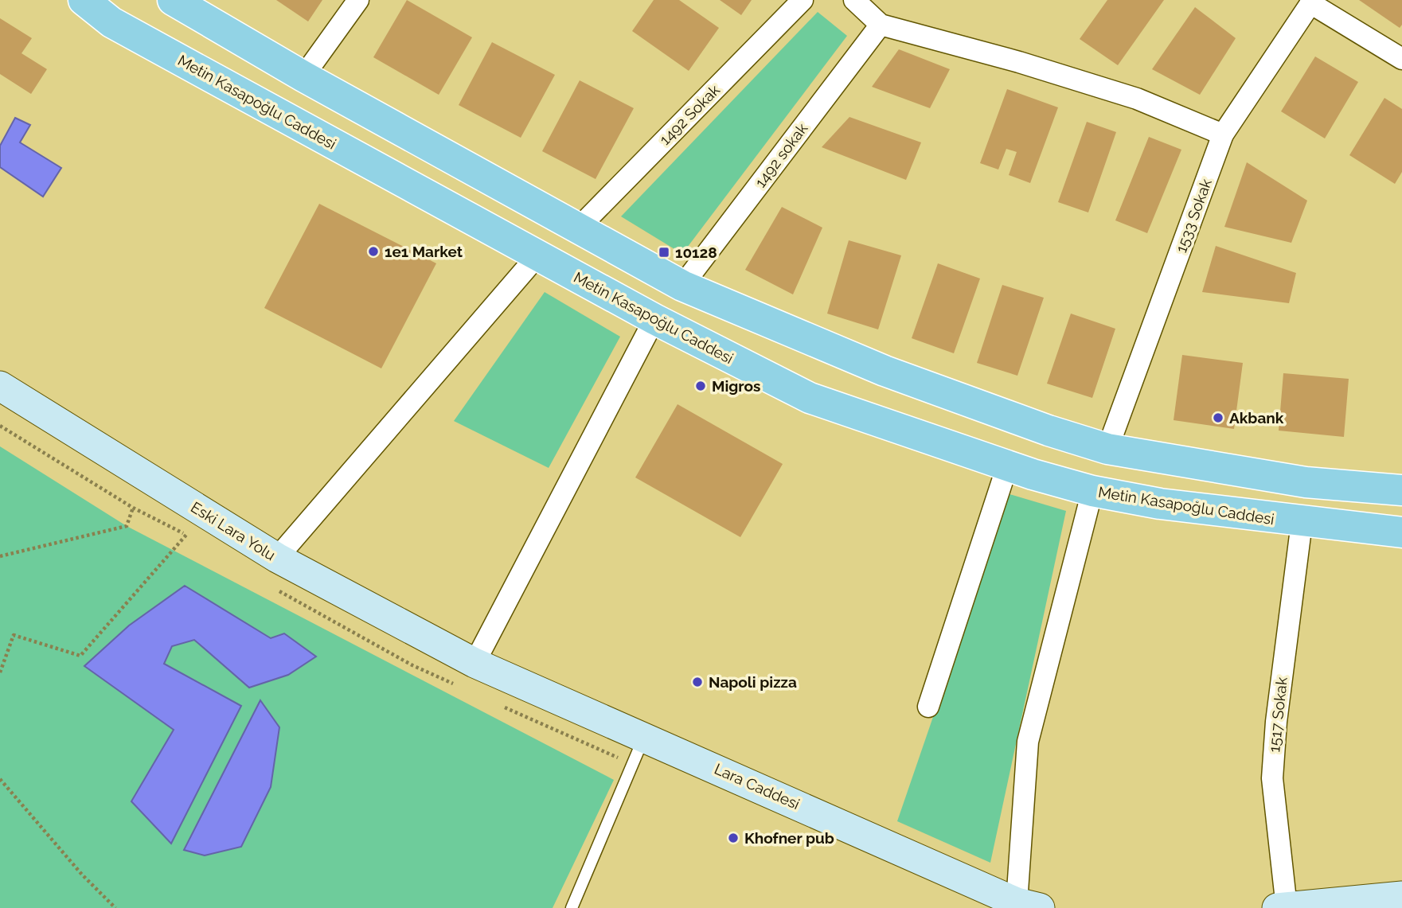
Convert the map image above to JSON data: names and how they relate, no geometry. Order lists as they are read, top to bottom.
{
  "streets": {
    "main road": ["Metin Kasapoğlu Caddesi"],
    "street": [
      "1492 Sokak",
      "1492 sokak",
      "1533 Sokak",
      "Eski Lara Yolu",
      "1517 Sokak",
      "Lara Caddesi"
    ]
  },
  "crossings": [
    ["Metin Kasapoğlu Caddesi", "1517 Sokak"],
    ["Eski Lara Yolu", "Lara Caddesi"]
  ],
  "places": {
    "other": [
      "1e1 Market",
      "Migros",
      "Akbank",
      "Napoli pizza",
      "Khofner pub"
    ],
    "transit": ["10128"]
  }
}
